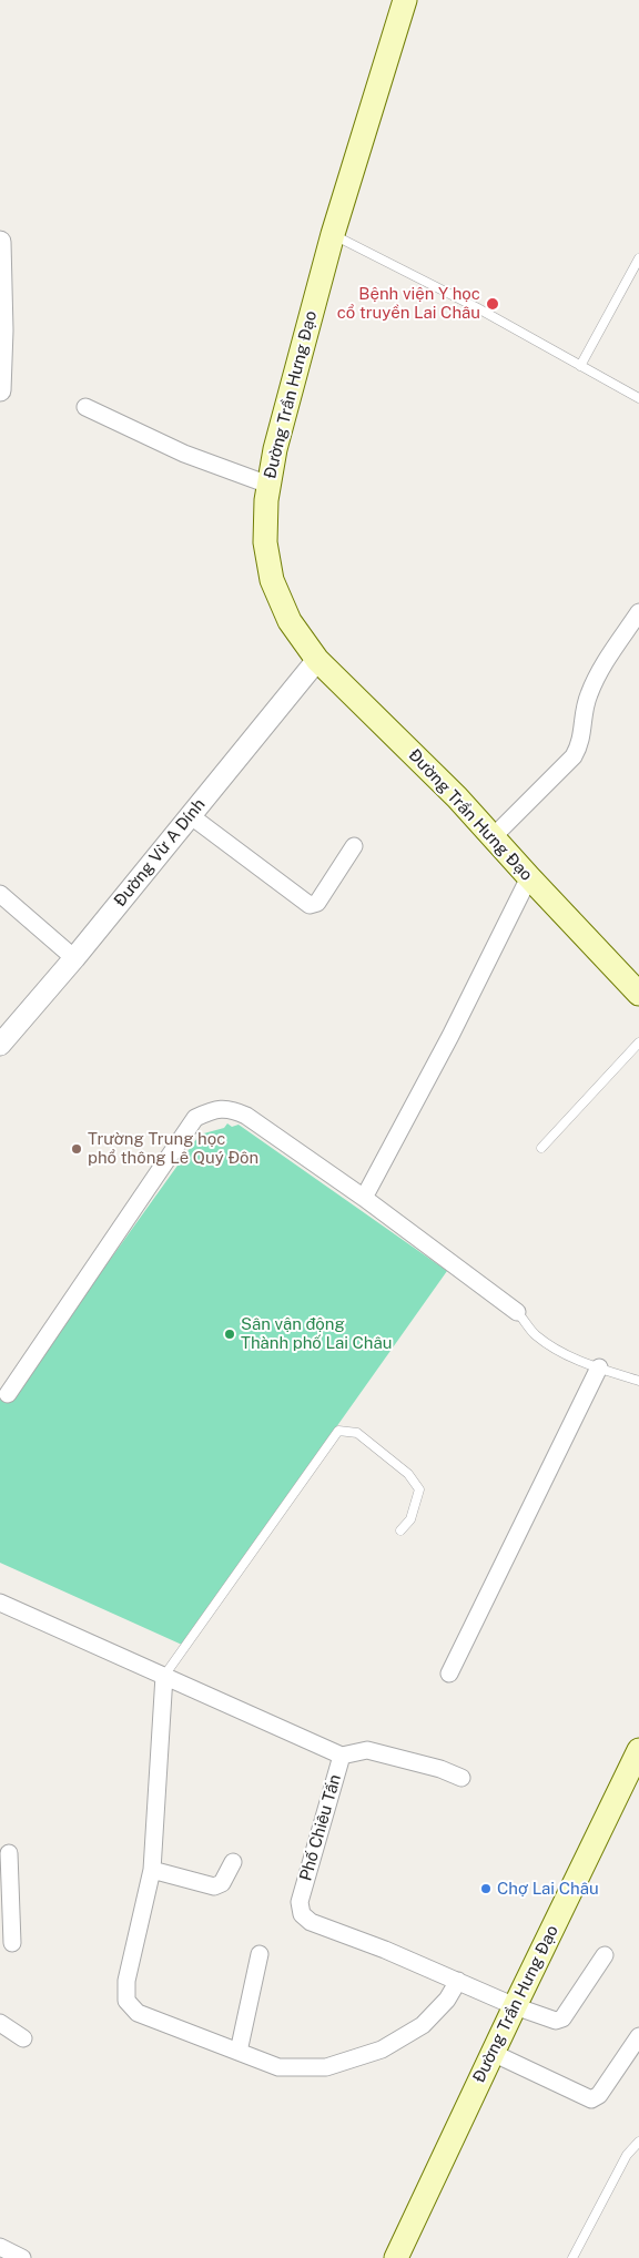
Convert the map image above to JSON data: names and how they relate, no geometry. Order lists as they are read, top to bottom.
{
  "streets": {
    "main road": ["Đường Trần Hưng Đạo"],
    "street": ["Đường Vừ A Dính", "Phố Chiêu Tấn"]
  },
  "crossings": [
    ["Đường Trần Hưng Đạo", "Đường Vừ A Dính"],
    ["Đường Trần Hưng Đạo", "Phố Chiêu Tấn"]
  ],
  "places": [
    "Bệnh viện Y học cổ truyền Lai Châu",
    "Trường Trung học phổ thông Lê Quý Đôn",
    "Sân vận động Thành phố Lai Châu",
    "Chợ Lai Châu"
  ]
}
